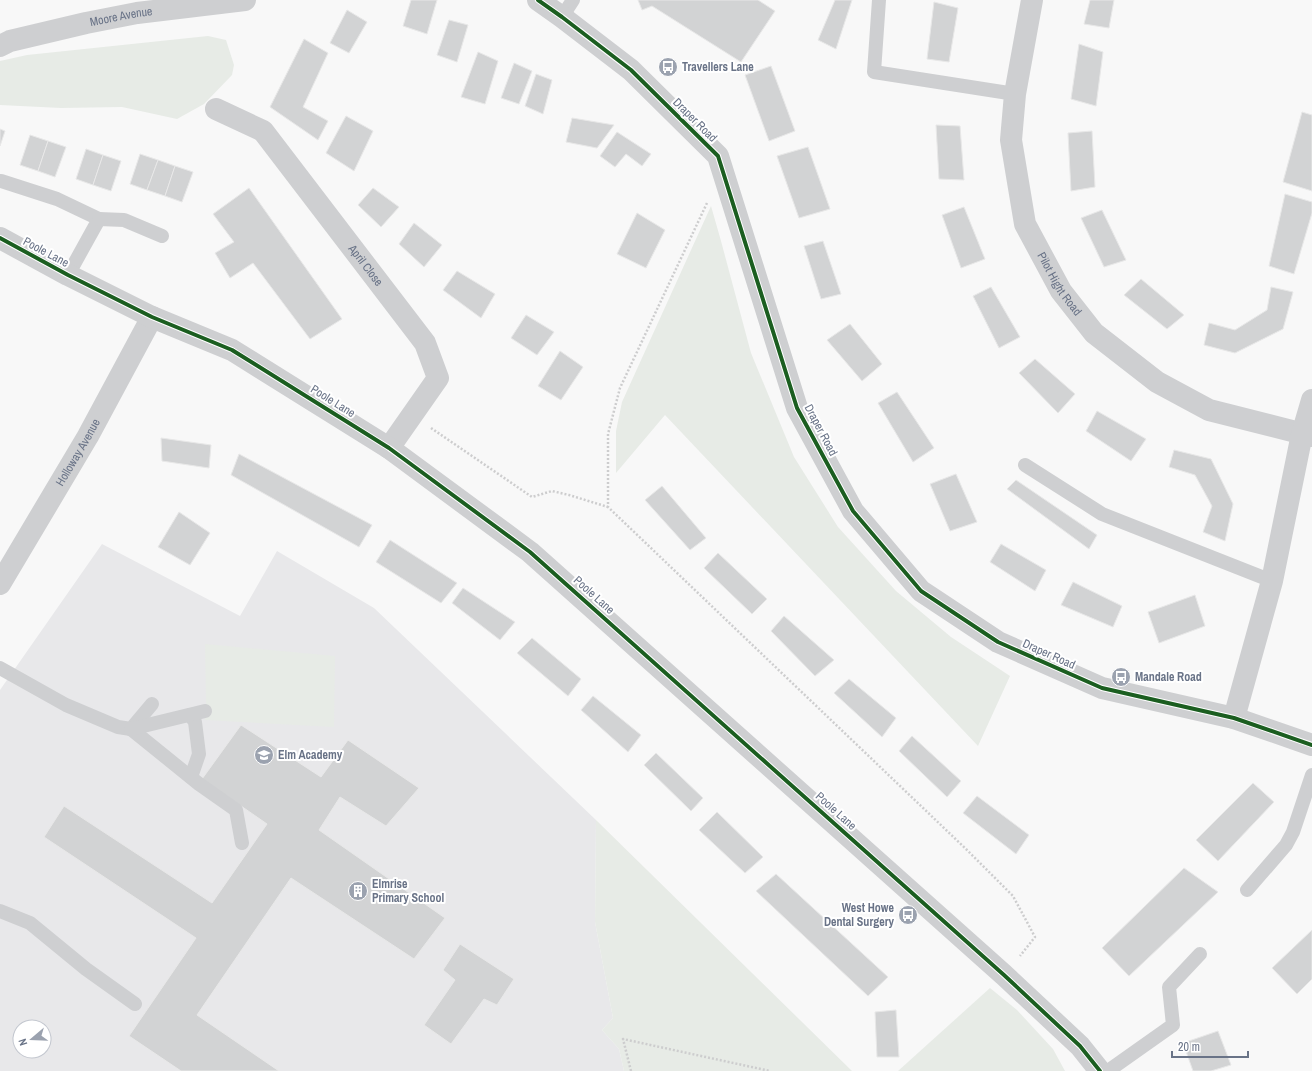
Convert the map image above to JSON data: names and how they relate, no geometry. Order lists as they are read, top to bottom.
{
  "streets": {
    "street": [
      "Moore Avenue",
      "Draper Road",
      "Poole Lane",
      "April Close",
      "Pilot Hight Road",
      "Holloway Avenue"
    ]
  },
  "crossings": [
    ["Poole Lane", "April Close"],
    ["Poole Lane", "Holloway Avenue"]
  ],
  "places": {
    "bus stop": ["Travellers Lane", "Mandale Road", "West Howe Dental Surgery"],
    "school or university": ["Elm Academy"],
    "building": ["Elmrise Primary School"]
  },
  "scale_bar": "20 m",
  "north": "left"
}
